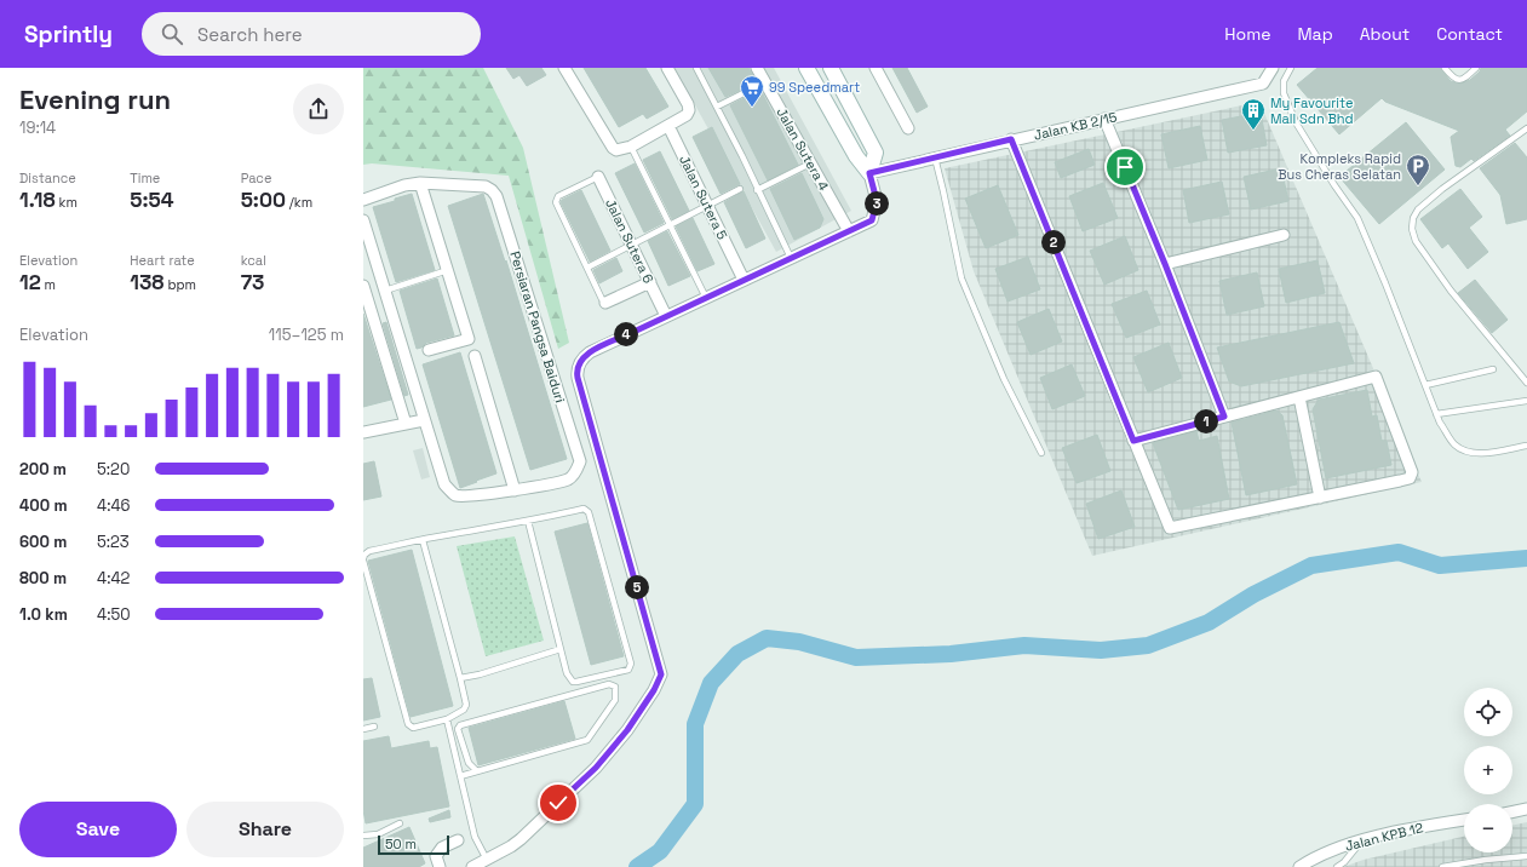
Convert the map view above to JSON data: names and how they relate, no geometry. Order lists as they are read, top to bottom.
{
  "streets": {
    "street": [
      "Jalan KB 2/15",
      "Jalan Sutera 4",
      "Jalan Sutera 5",
      "Jalan Sutera 6",
      "Persiaran Pangsa Baiduri",
      "Jalan KPB 12"
    ]
  },
  "places": {
    "supermarket": ["99 Speedmart"],
    "building": ["My Favourite Mall Sdn Bhd"],
    "parking": ["Kompleks Rapid Bus Cheras Selatan"]
  },
  "scale_bar": "50 m",
  "page": {
    "header": "Sprintly",
    "search": "Search here",
    "nav": [
      "Home",
      "Map",
      "About",
      "Contact"
    ],
    "heading": ["Evening run", "19:14"],
    "stats": [
      ["Distance", "1.18 km"],
      ["Time", "5:54"],
      ["Pace", "5:00 /km"],
      ["Elevation", "12 m"],
      ["Heart rate", "138 bpm"],
      ["kcal", "73"]
    ],
    "pins": [
      "3",
      "2",
      "4",
      "1",
      "5"
    ],
    "chart": ["Elevation", "115–125 m"],
    "list": [
      {
        "name": "200 m",
        "note": "5:20"
      },
      {
        "name": "400 m",
        "note": "4:46"
      },
      {
        "name": "600 m",
        "note": "5:23"
      },
      {
        "name": "800 m",
        "note": "4:42"
      },
      {
        "name": "1.0 km",
        "note": "4:50"
      }
    ],
    "map_buttons": ["+", "−"],
    "buttons": ["Save", "Share"],
    "scale": "50 m"
  }
}
